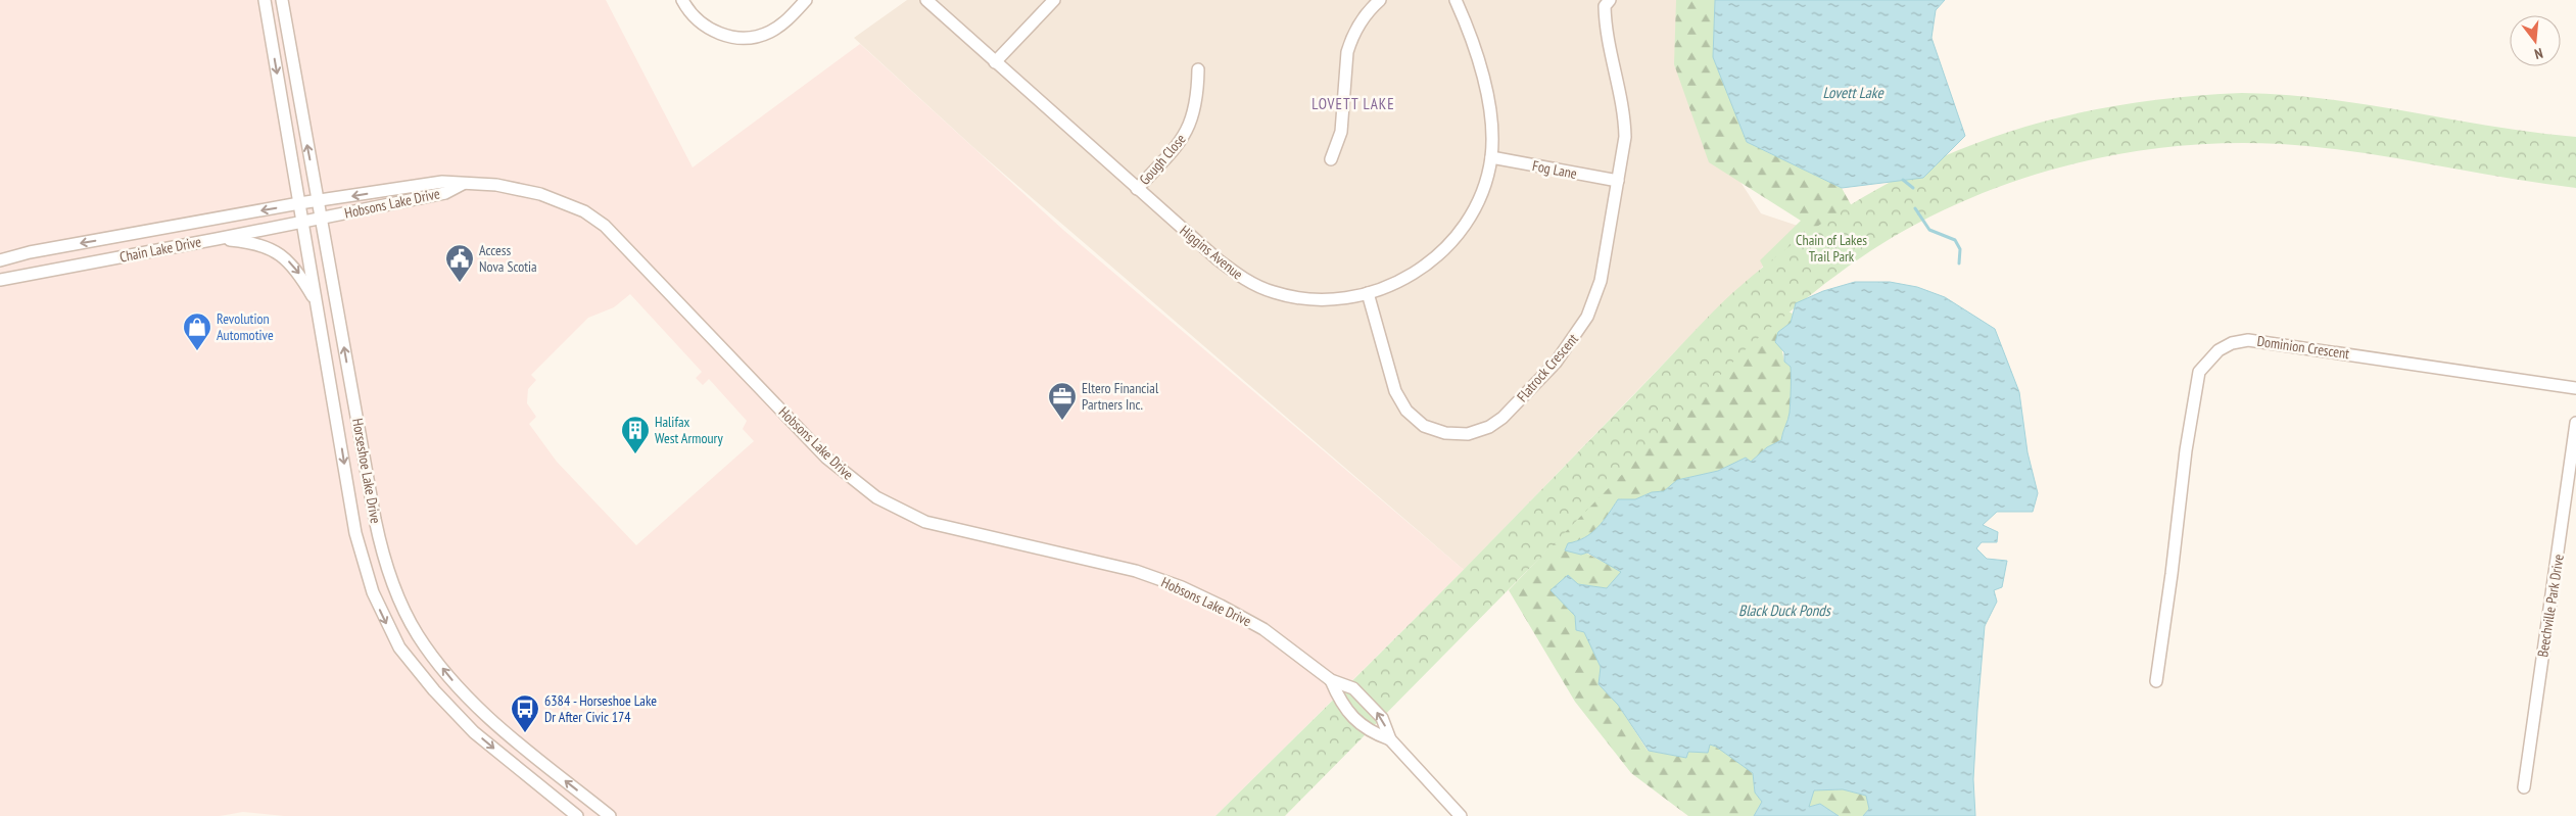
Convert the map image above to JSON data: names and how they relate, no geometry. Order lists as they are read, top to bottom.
{
  "streets": {
    "street": [
      "Gough Close",
      "Fog Lane",
      "Hobsons Lake Drive",
      "Chain Lake Drive",
      "Higgins Avenue",
      "Dominion Crescent",
      "Flatrock Crescent",
      "Horseshoe Lake Drive",
      "Beechville Park Drive"
    ]
  },
  "crossings": [
    ["Gough Close", "Higgins Avenue"],
    ["Fog Lane", "Higgins Avenue"],
    ["Fog Lane", "Flatrock Crescent"],
    ["Hobsons Lake Drive", "Chain Lake Drive"],
    ["Hobsons Lake Drive", "Horseshoe Lake Drive"],
    ["Chain Lake Drive", "Horseshoe Lake Drive"],
    ["Higgins Avenue", "Flatrock Crescent"]
  ],
  "districts": ["LOVETT LAKE"],
  "water": ["Lovett Lake", "Black Duck Ponds"],
  "parks": ["Chain of Lakes Trail Park"],
  "places": {
    "public building": ["Access Nova Scotia"],
    "shop": ["Revolution Automotive"],
    "office": ["Eltero Financial Partners Inc."],
    "building": ["Halifax West Armoury"],
    "bus stop": ["6384 - Horseshoe Lake Dr After Civic 174"]
  },
  "north": "bottom"
}
